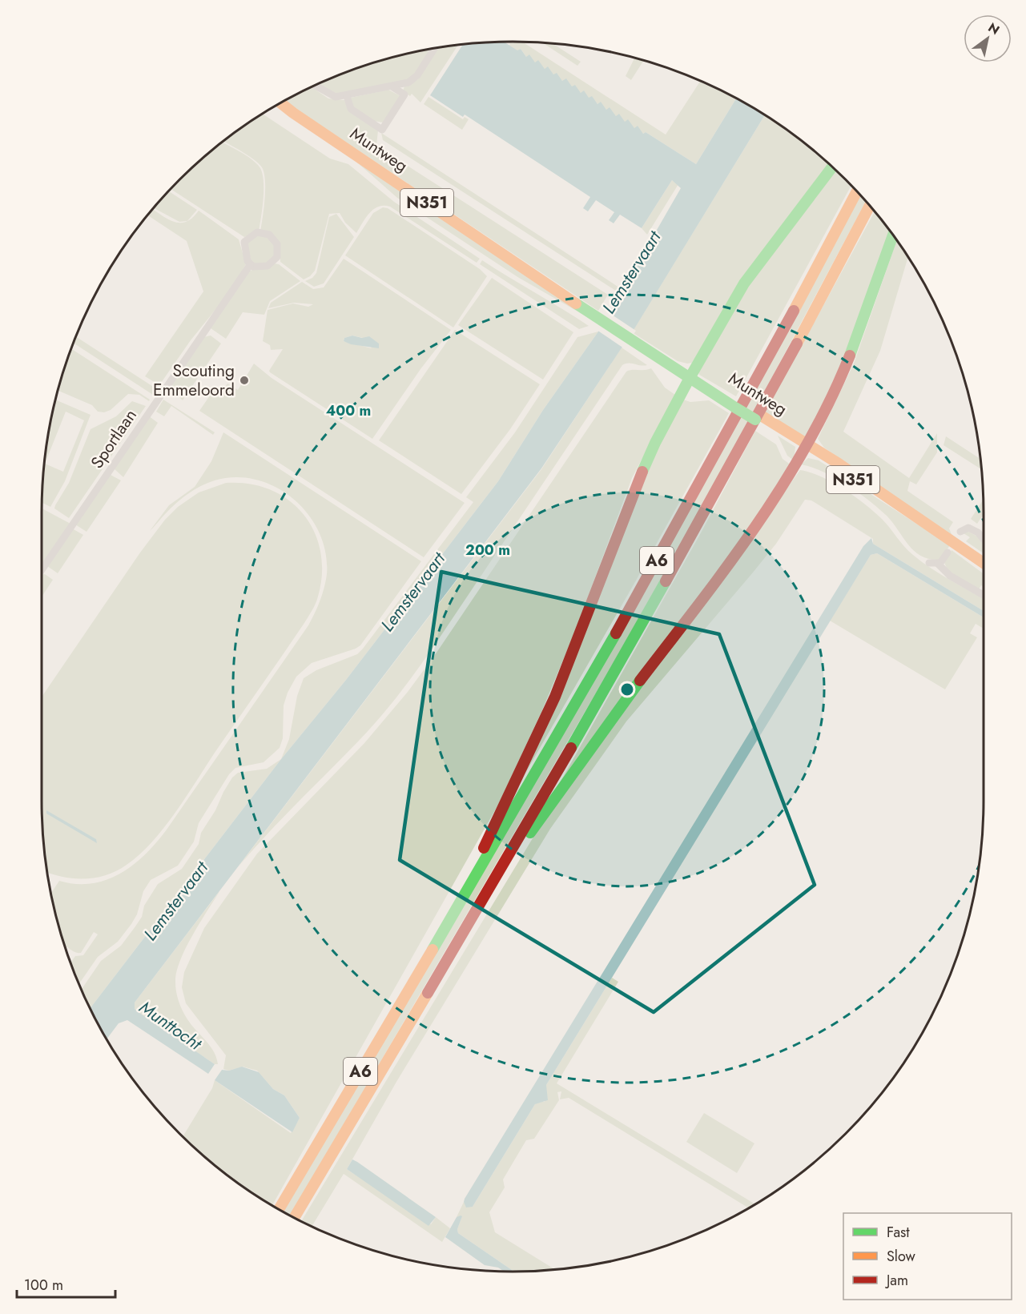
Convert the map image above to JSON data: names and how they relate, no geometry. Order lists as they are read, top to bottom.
{
  "streets": {
    "main road": ["Muntweg", "N351", "A6"],
    "street": ["Sportlaan"]
  },
  "crossings": [
    ["Muntweg", "A6"]
  ],
  "water": ["Lemstervaart", "Munttocht"],
  "places": ["Scouting Emmeloord"],
  "legend": ["Fast", "Slow", "Jam"],
  "scale_bar": "100 m",
  "north": "top right",
  "rings": ["400 m", "200 m"]
}
